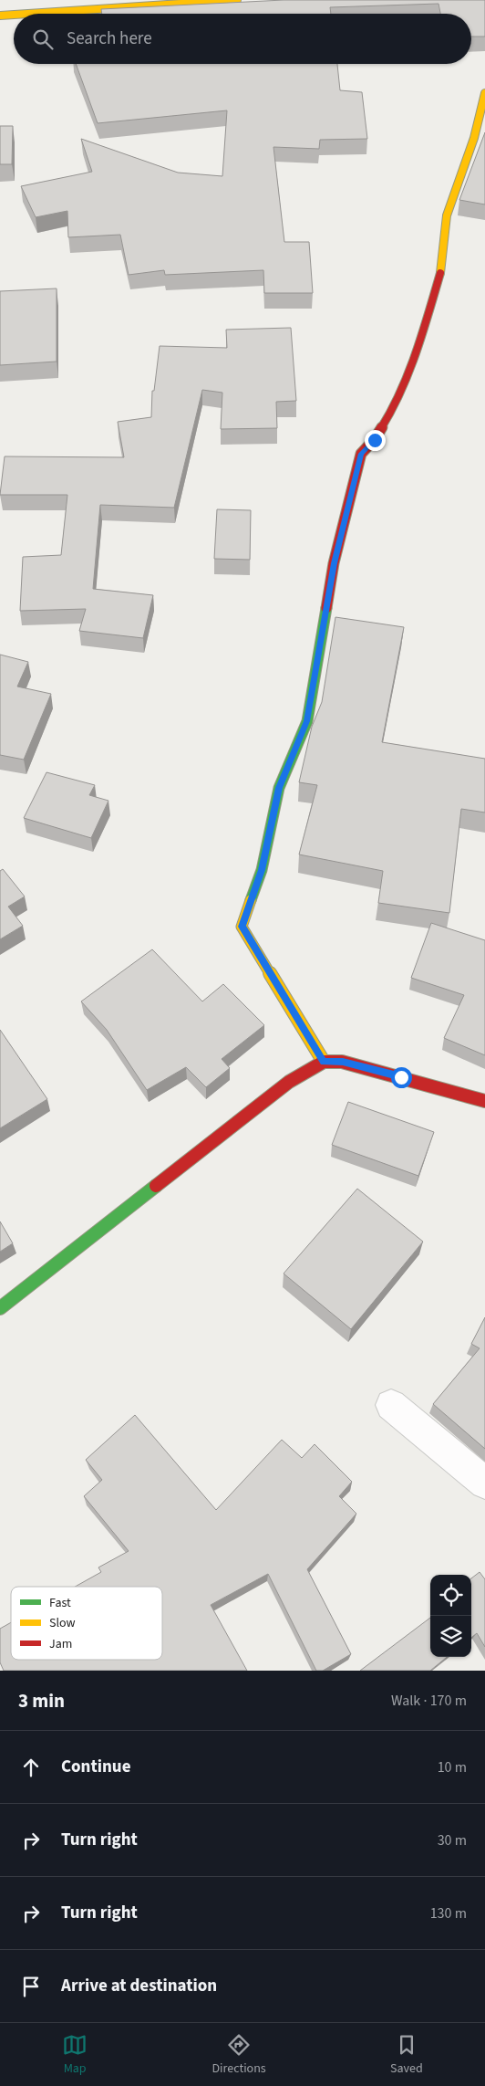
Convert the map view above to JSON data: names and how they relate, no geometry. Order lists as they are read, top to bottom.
{
  "legend": ["Fast", "Slow", "Jam"],
  "page": {
    "search": "Search here",
    "heading": ["3 min", "Walk · 170 m"],
    "list": [
      ["Continue", "10 m"],
      ["Turn right", "30 m"],
      ["Turn right", "130 m"],
      "Arrive at destination"
    ],
    "nav": ["Map", "Directions", "Saved"]
  }
}
